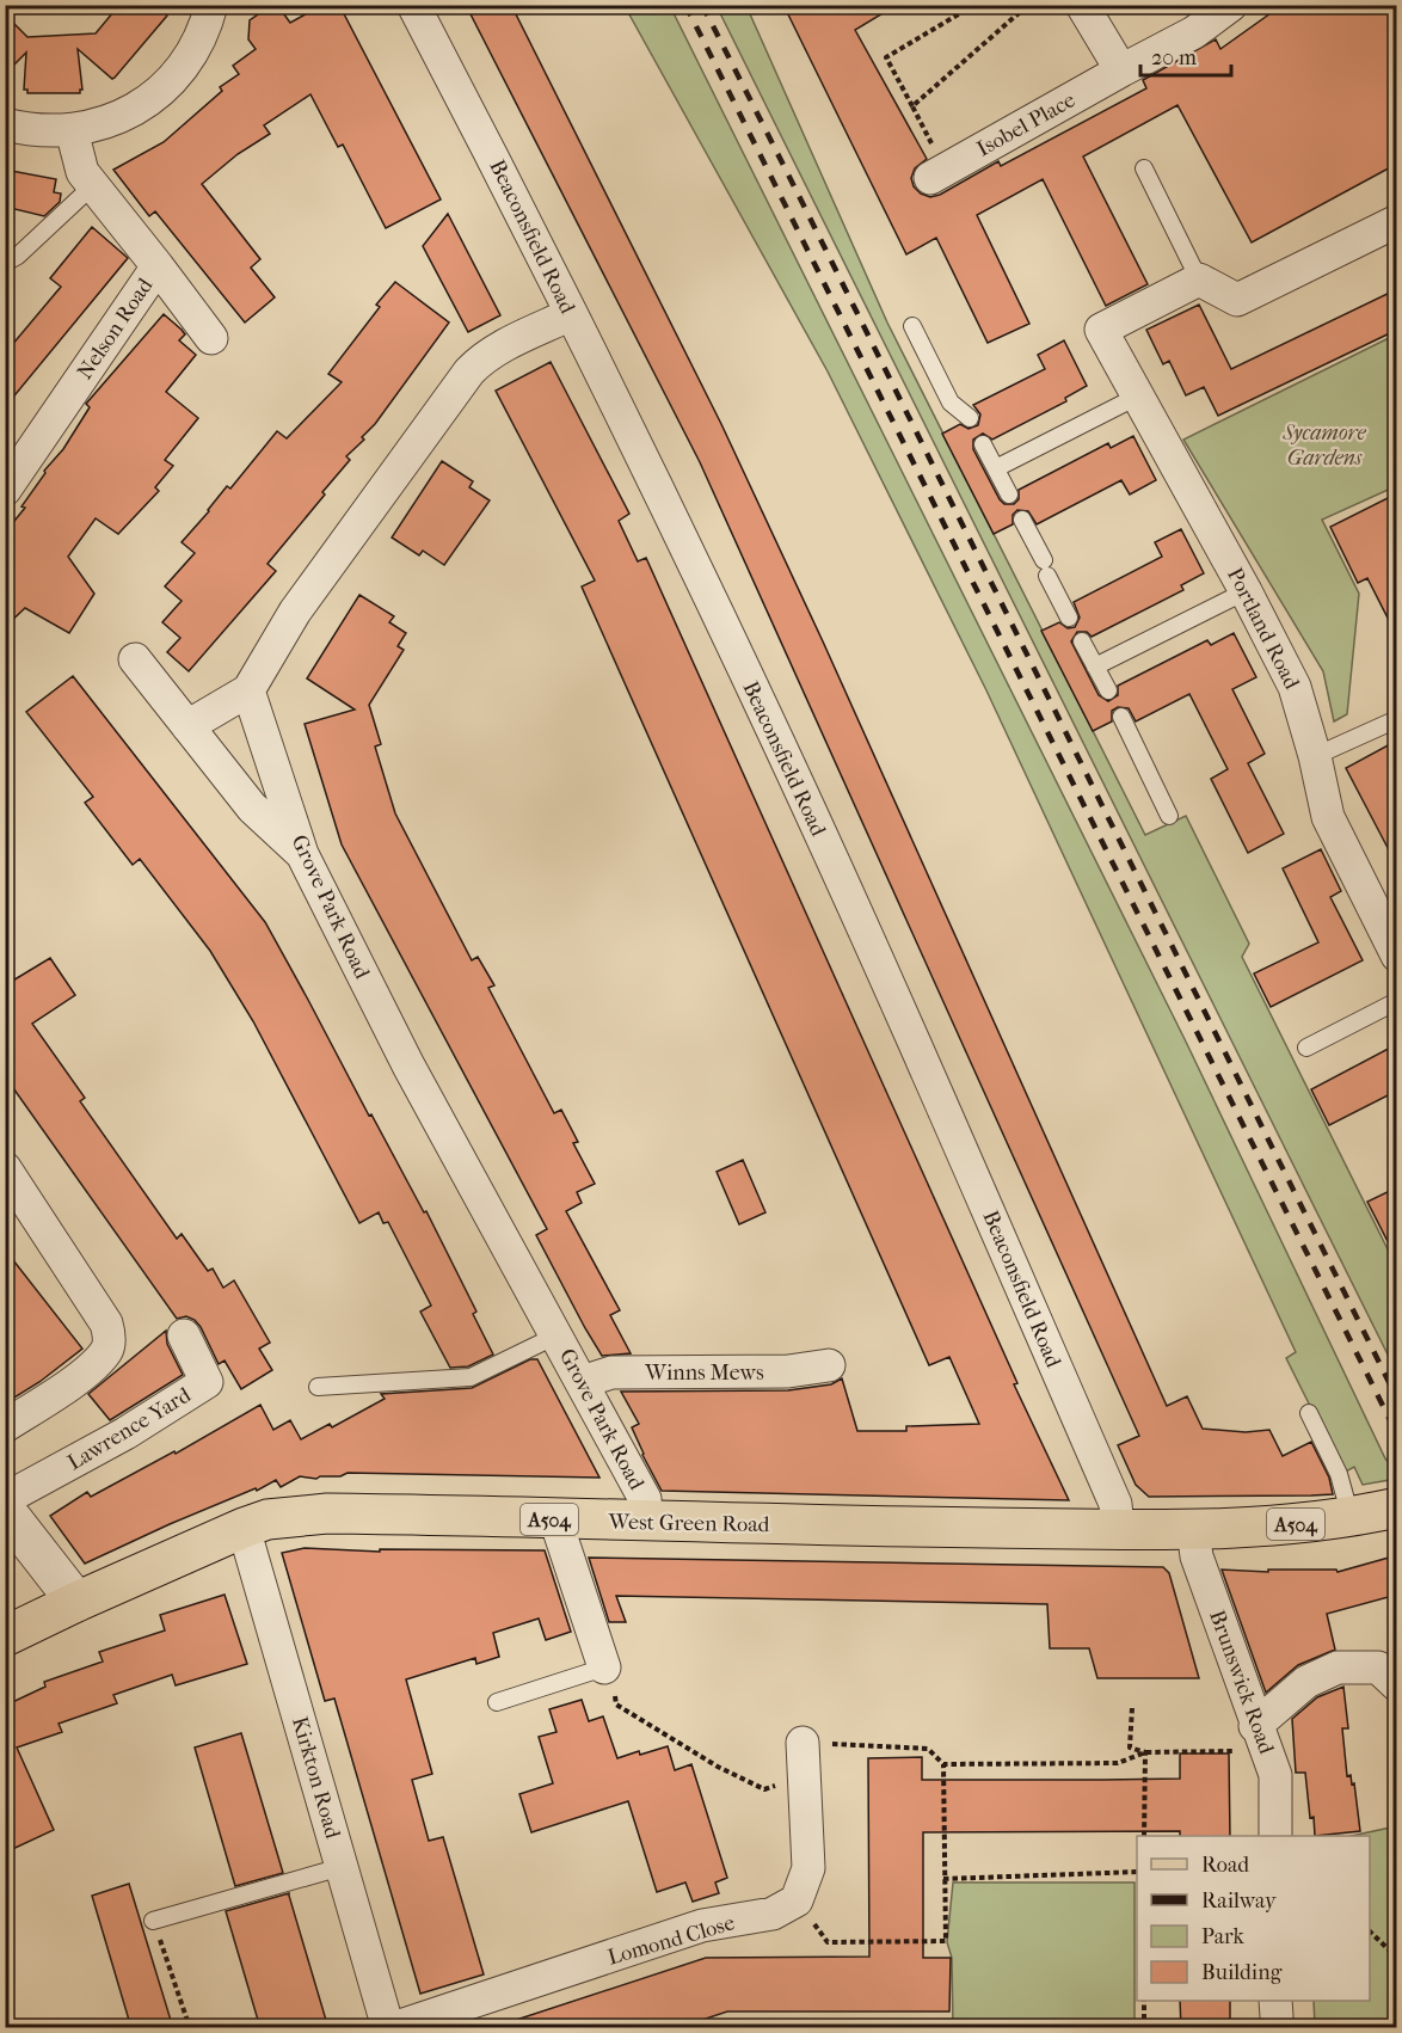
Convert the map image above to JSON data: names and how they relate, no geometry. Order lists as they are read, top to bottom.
{
  "streets": {
    "main road": ["A504", "West Green Road"],
    "street": [
      "Isobel Place",
      "Beaconsfield Road",
      "Nelson Road",
      "Portland Road",
      "Grove Park Road",
      "Winns Mews",
      "Lawrence Yard",
      "Brunswick Road",
      "Kirkton Road",
      "Lomond Close"
    ]
  },
  "crossings": [
    ["Beaconsfield Road", "West Green Road"],
    ["Grove Park Road", "Winns Mews"],
    ["Grove Park Road", "West Green Road"],
    ["West Green Road", "Brunswick Road"],
    ["West Green Road", "Kirkton Road"],
    ["Kirkton Road", "Lomond Close"]
  ],
  "parks": ["Sycamore Gardens"],
  "legend": [
    "Road",
    "Railway",
    "Park",
    "Building"
  ],
  "scale_bar": "20 m"
}
